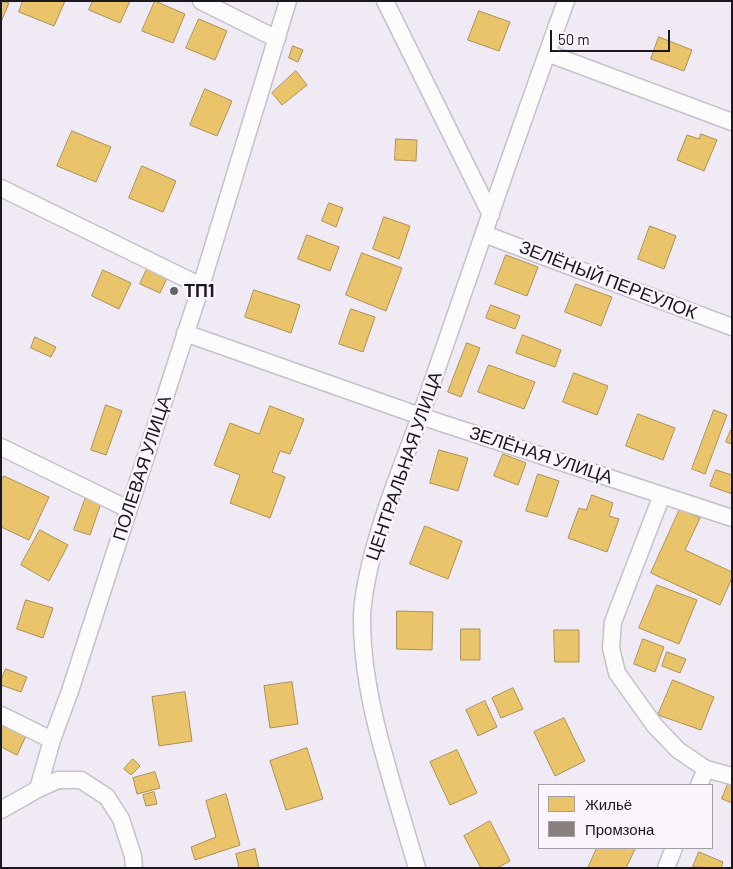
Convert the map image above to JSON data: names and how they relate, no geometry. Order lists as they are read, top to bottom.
{
  "streets": {
    "street": [
      "ЗЕЛЁНЫЙ ПЕРЕУЛОК",
      "ЗЕЛЁНАЯ УЛИЦА",
      "ЦЕНТРАЛЬНАЯ УЛИЦА",
      "ПОЛЕВАЯ УЛИЦА"
    ]
  },
  "crossings": [
    ["ЗЕЛЁНЫЙ ПЕРЕУЛОК", "ЦЕНТРАЛЬНАЯ УЛИЦА"],
    ["ЗЕЛЁНАЯ УЛИЦА", "ЦЕНТРАЛЬНАЯ УЛИЦА"],
    ["ЗЕЛЁНАЯ УЛИЦА", "ПОЛЕВАЯ УЛИЦА"]
  ],
  "places": ["ТП1"],
  "legend": ["Жильё", "Промзона"],
  "scale_bar": "50 m"
}
